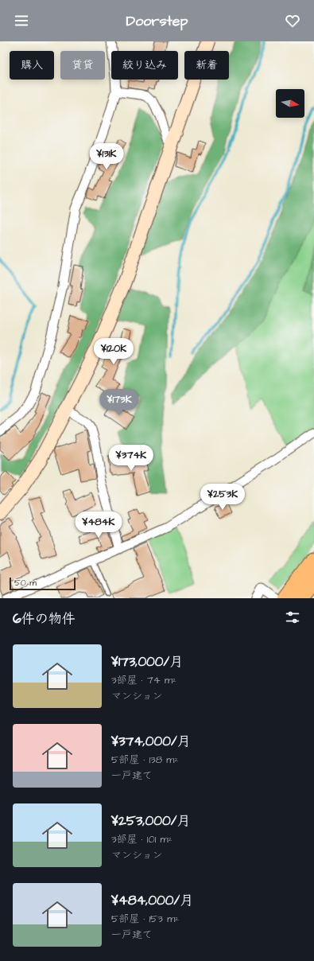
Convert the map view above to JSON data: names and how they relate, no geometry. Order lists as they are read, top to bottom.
{
  "scale_bar": "50 m",
  "north": "right",
  "page": {
    "header": "Doorstep",
    "chip": [
      "購入",
      "賃貸",
      "絞り込み",
      "新着"
    ],
    "price": [
      "¥131K",
      "¥120K",
      "¥173K",
      "¥374K",
      "¥253K",
      "¥484K"
    ],
    "scale": "50 m",
    "heading": "6件の物件",
    "list": [
      {
        "name": "¥173,000/月",
        "note": "3部屋 · 74 m² · マンション"
      },
      {
        "name": "¥374,000/月",
        "note": "5部屋 · 138 m² · 一戸建て"
      },
      {
        "name": "¥253,000/月",
        "note": "3部屋 · 101 m² · マンション"
      },
      {
        "name": "¥484,000/月",
        "note": "5部屋 · 153 m² · 一戸建て"
      }
    ]
  }
}
